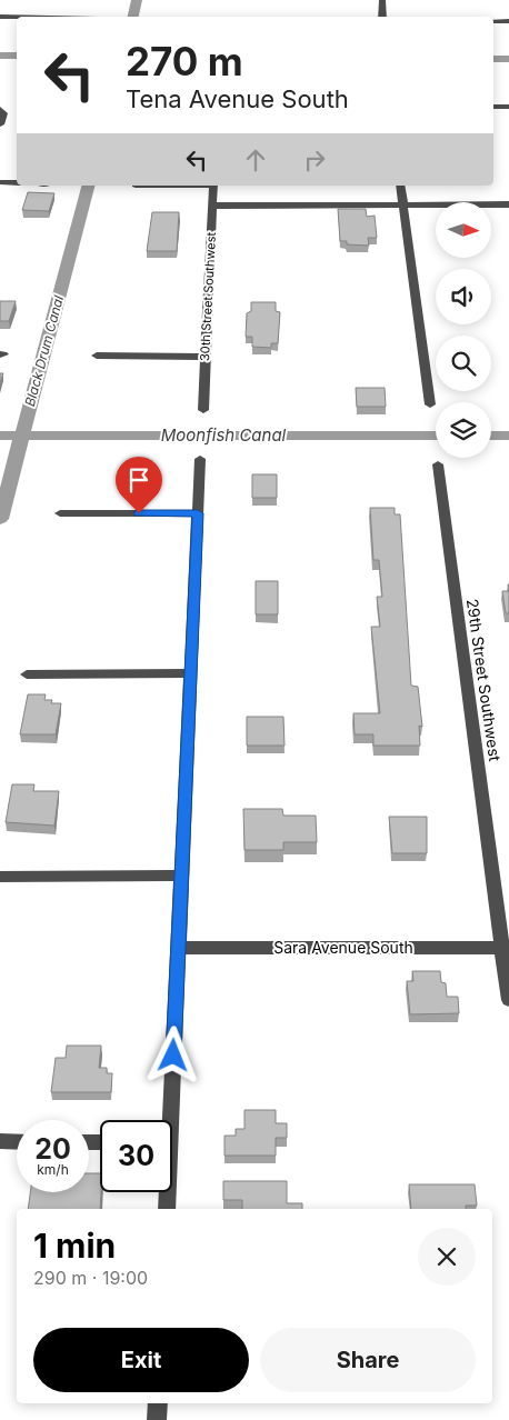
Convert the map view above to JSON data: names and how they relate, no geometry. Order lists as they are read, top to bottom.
{
  "streets": {
    "street": ["30th Street Southwest", "29th Street Southwest", "Sara Avenue South"]
  },
  "crossings": [
    ["29th Street Southwest", "Sara Avenue South"]
  ],
  "water": ["Black Drum Canal", "Moonfish Canal"],
  "north": "right",
  "page": {
    "turn": ["270 m", "Tena Avenue South"],
    "speed": "20 km/h",
    "limit": "30",
    "heading": ["1 min", "290 m · 19:00"],
    "buttons": ["Exit", "Share"]
  }
}
